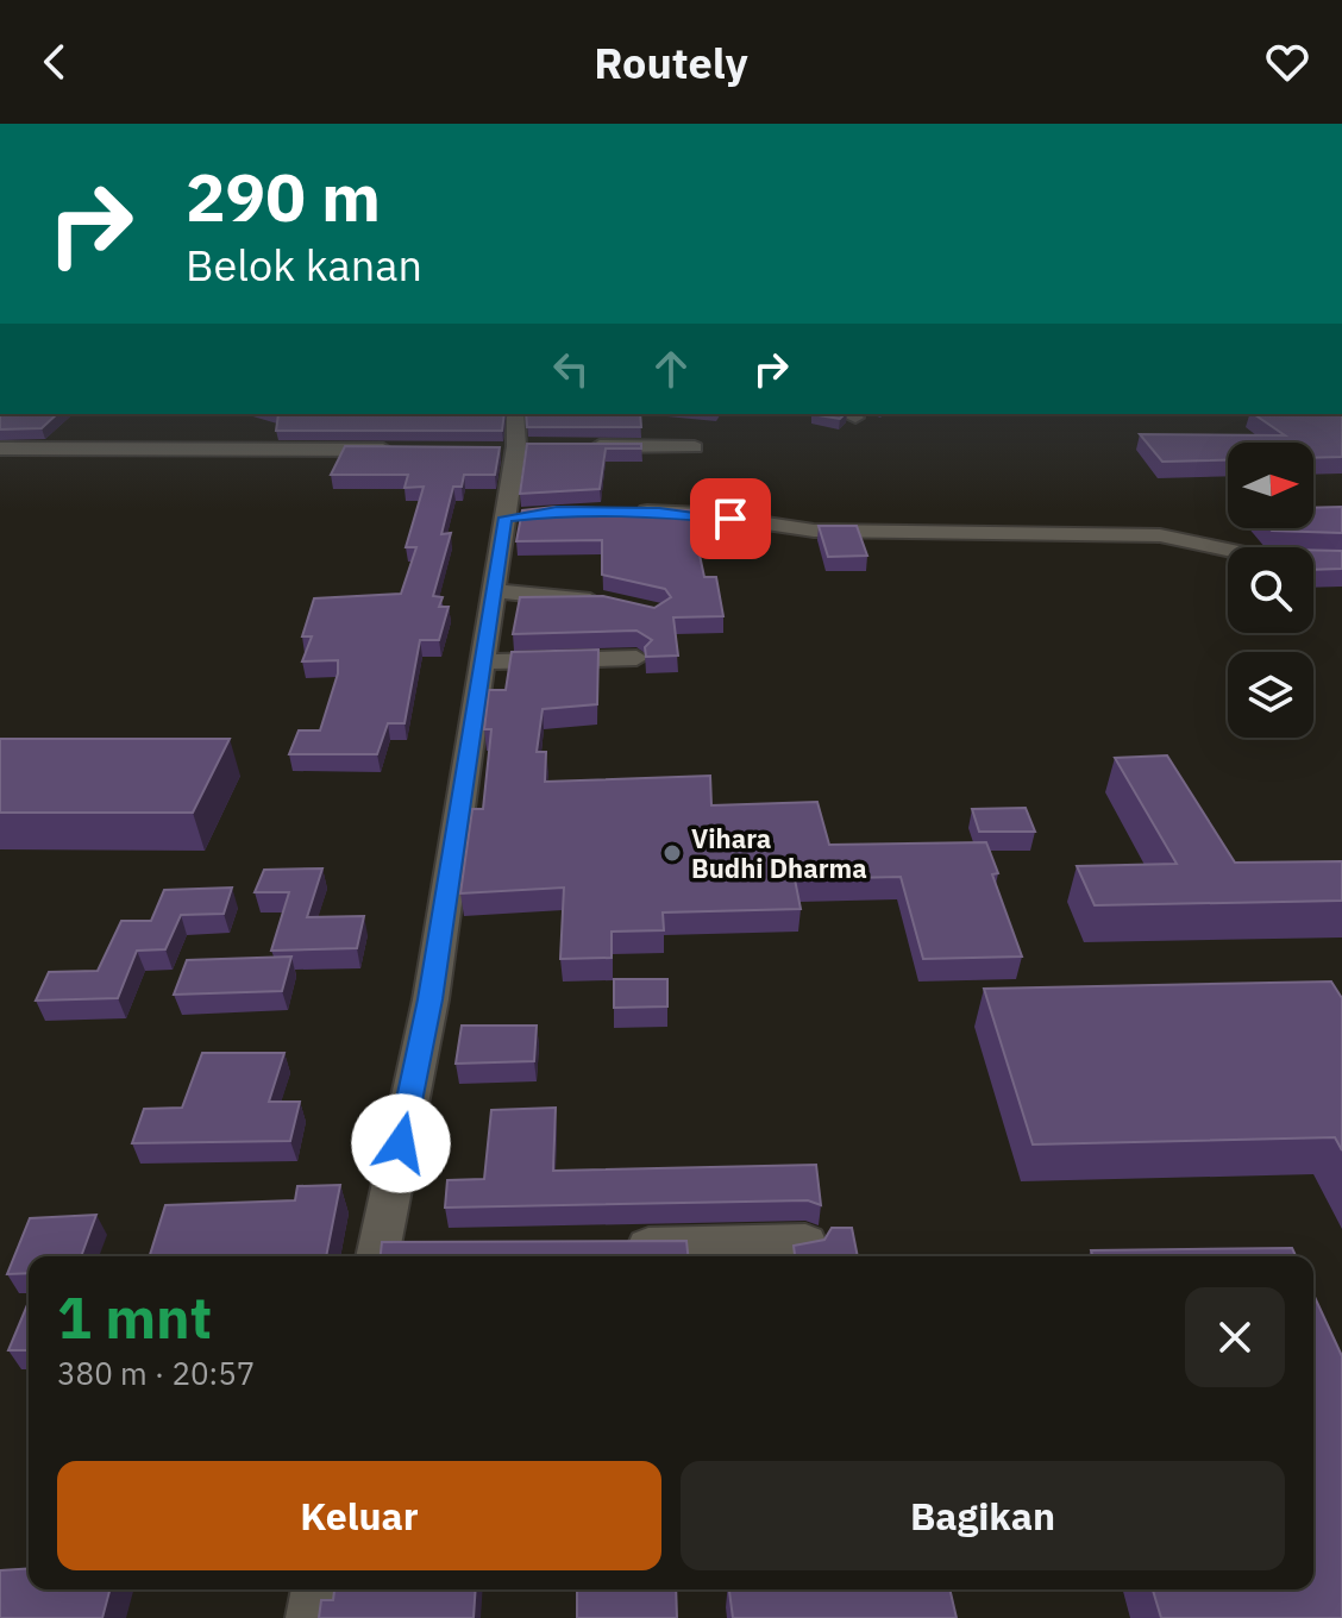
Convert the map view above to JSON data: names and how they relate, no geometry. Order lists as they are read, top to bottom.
{
  "places": ["Vihara Budhi Dharma"],
  "north": "right",
  "page": {
    "header": "Routely",
    "turn": ["290 m", "Belok kanan"],
    "heading": ["1 mnt", "380 m · 20:57"],
    "buttons": ["Keluar", "Bagikan"]
  }
}
